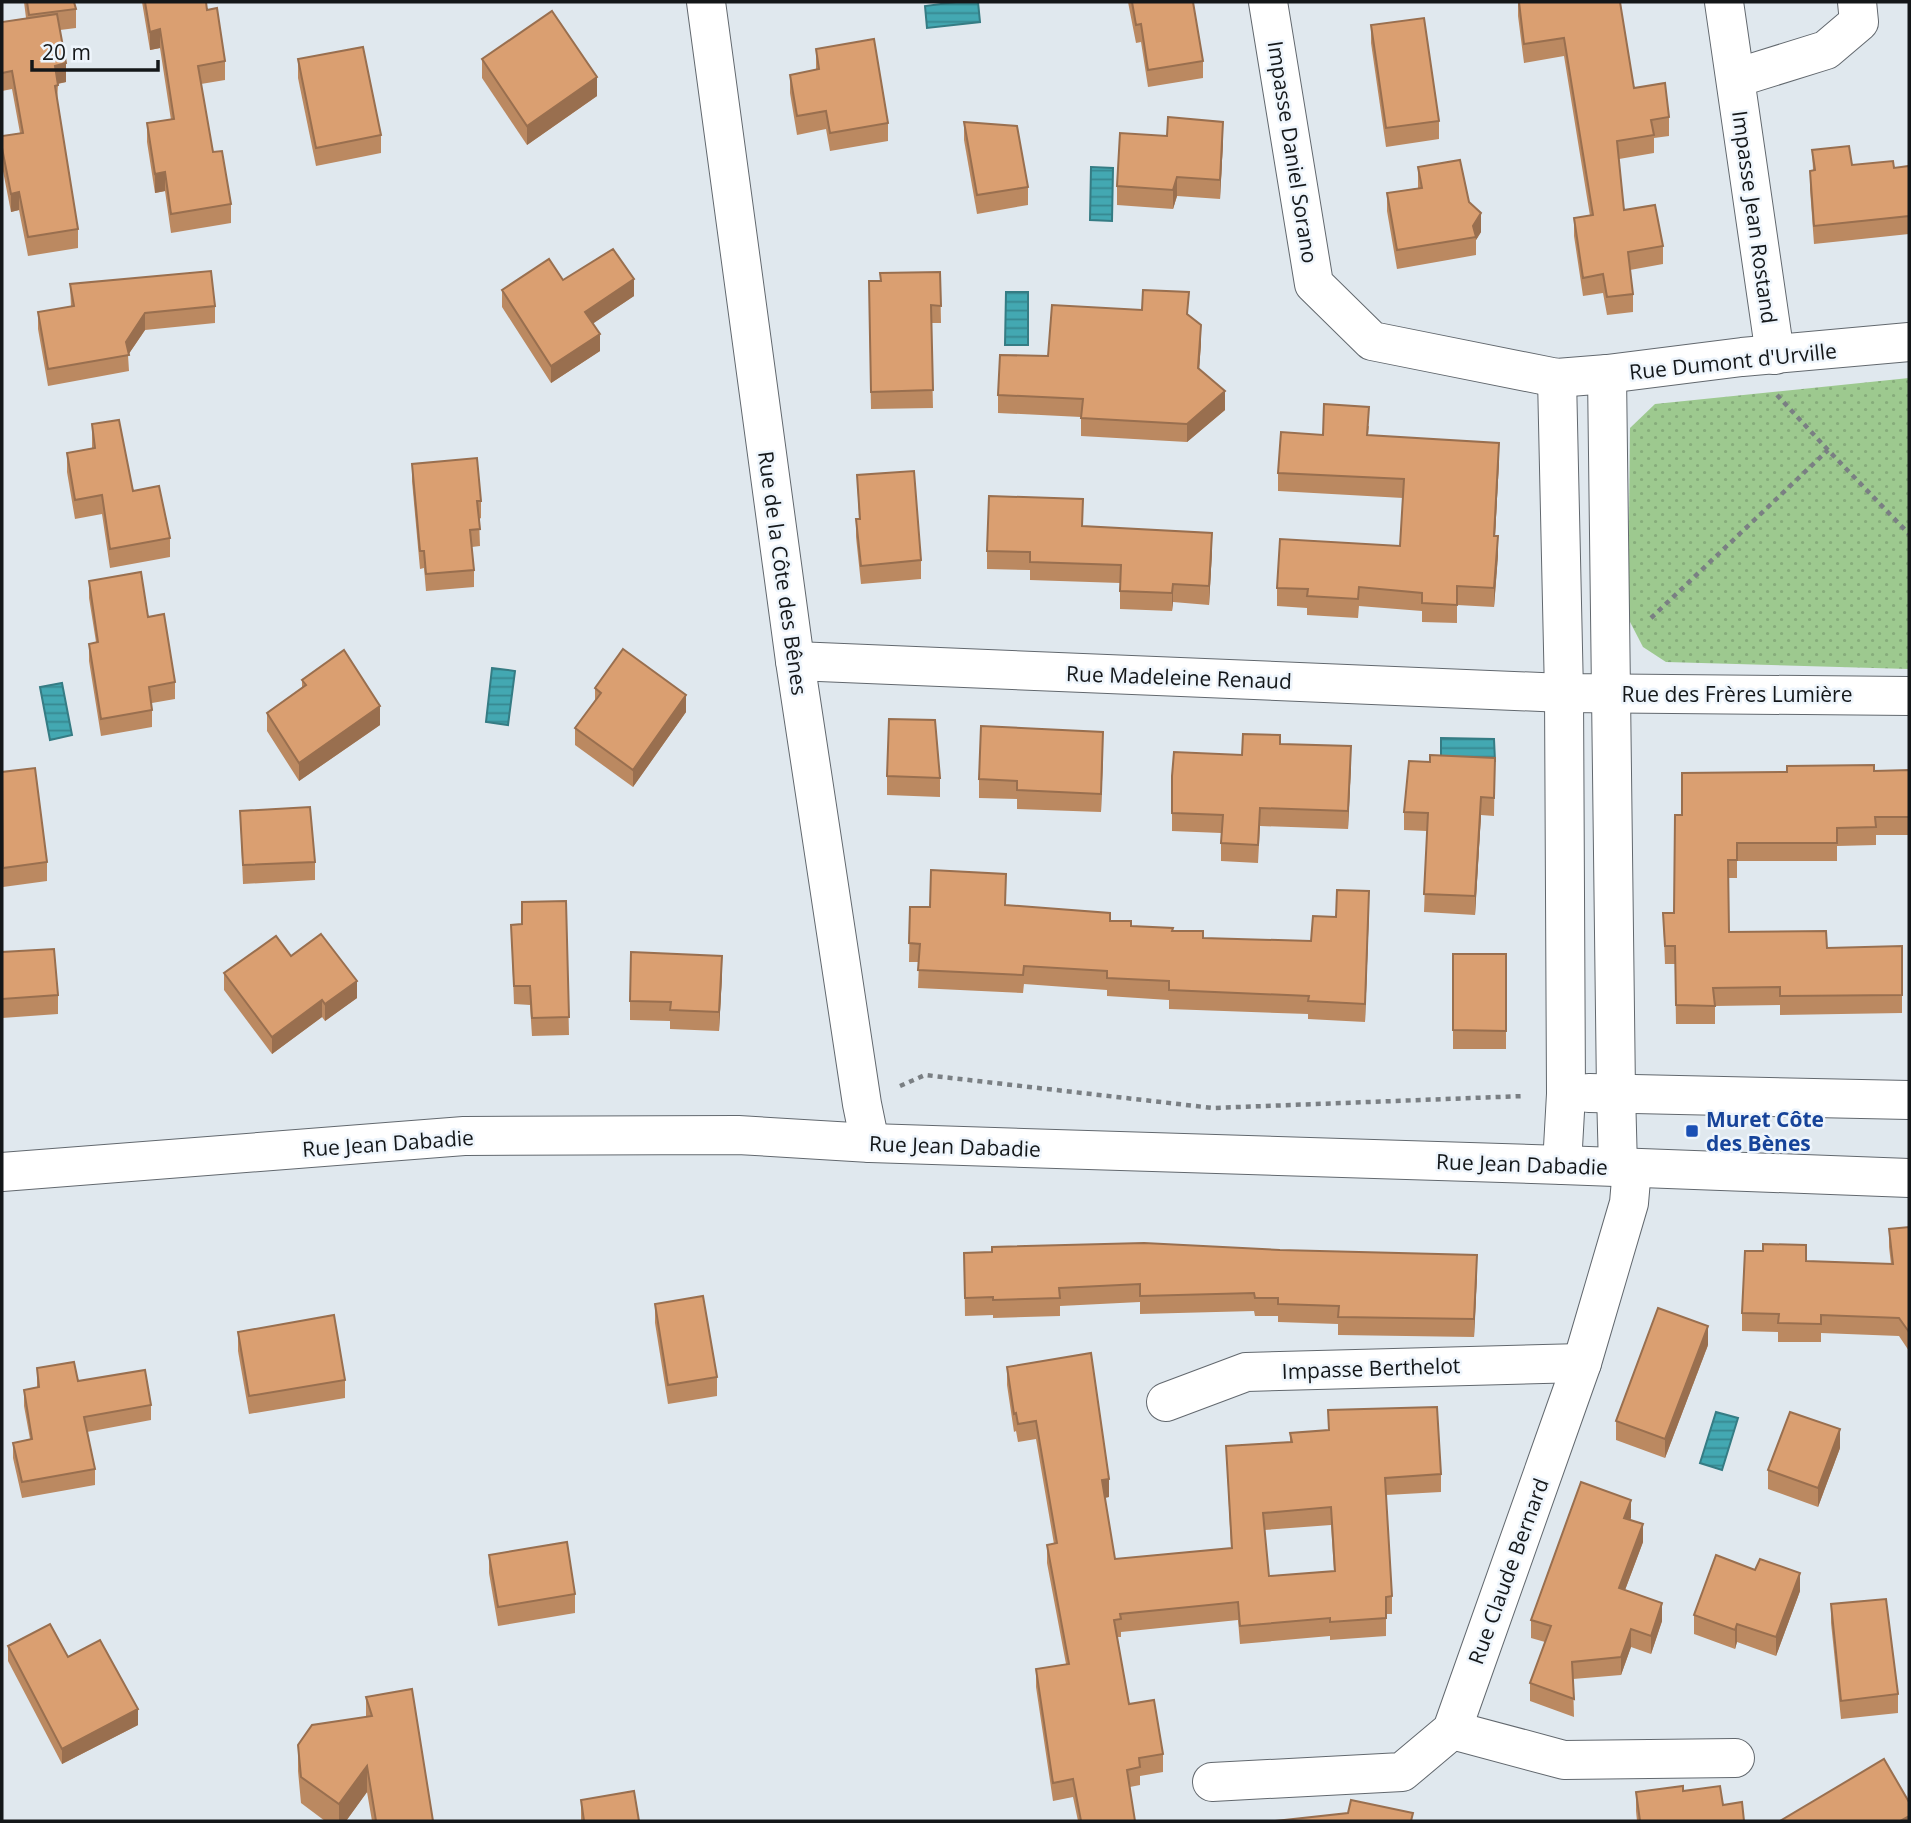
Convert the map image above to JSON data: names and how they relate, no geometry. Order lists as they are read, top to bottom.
{
  "streets": {
    "street": [
      "Impasse Daniel Sorano",
      "Impasse Jean Rostand",
      "Rue Dumont d'Urville",
      "Rue de la Côte des Bênes",
      "Rue Madeleine Renaud",
      "Rue des Frères Lumière",
      "Rue Jean Dabadie",
      "Impasse Berthelot",
      "Rue Claude Bernard"
    ]
  },
  "crossings": [
    ["Impasse Daniel Sorano", "Rue Dumont d'Urville"],
    ["Impasse Jean Rostand", "Rue Dumont d'Urville"],
    ["Rue Dumont d'Urville", "Rue Claude Bernard"],
    ["Rue de la Côte des Bênes", "Rue Madeleine Renaud"],
    ["Rue de la Côte des Bênes", "Rue Jean Dabadie"],
    ["Rue Madeleine Renaud", "Rue des Frères Lumière"],
    ["Rue des Frères Lumière", "Rue Claude Bernard"],
    ["Rue Jean Dabadie", "Rue Claude Bernard"],
    ["Impasse Berthelot", "Rue Claude Bernard"]
  ],
  "places": {
    "transit": ["Muret Côte des Bènes"]
  },
  "scale_bar": "20 m"
}
